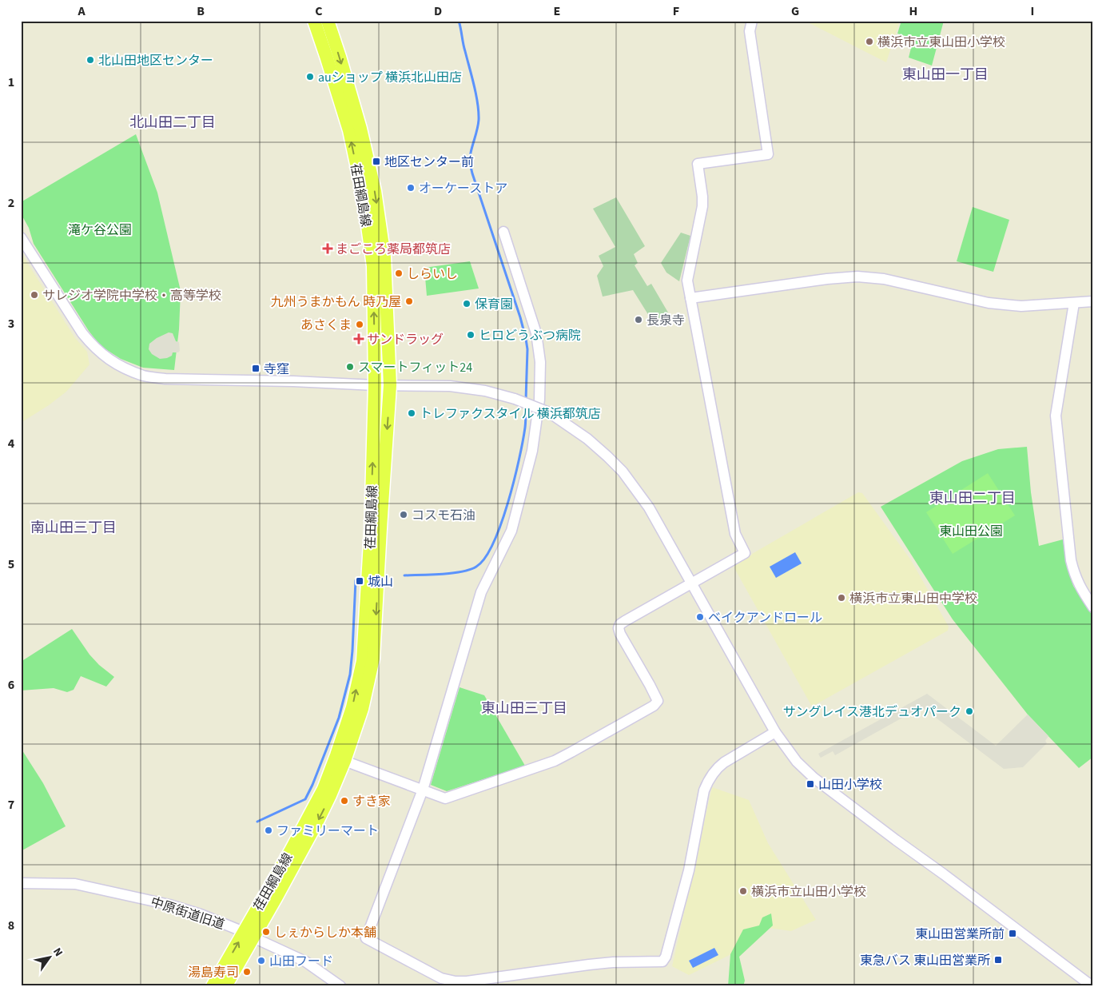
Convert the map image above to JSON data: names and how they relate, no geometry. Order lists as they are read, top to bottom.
{
  "streets": {
    "main road": ["荏田綱島線"],
    "street": ["中原街道旧道"]
  },
  "crossings": [
    ["荏田綱島線", "中原街道旧道"]
  ],
  "districts": [
    "東山田一丁目",
    "北山田二丁目",
    "東山田二丁目",
    "南山田三丁目",
    "東山田三丁目"
  ],
  "parks": ["滝ケ谷公園", "東山田公園"],
  "places": {
    "other": [
      "横浜市立東山田小学校",
      "北山田地区センター",
      "auショップ 横浜北山田店",
      "オーケーストア",
      "しらいし",
      "サレジオ学院中学校・高等学校",
      "九州うまかもん 時乃屋",
      "保育園",
      "長泉寺",
      "あさくま",
      "ヒロどうぶつ病院",
      "スマートフィット24",
      "トレファクスタイル 横浜都筑店",
      "コスモ石油",
      "横浜市立東山田中学校",
      "ベイクアンドロール",
      "サングレイス港北デュオパーク",
      "すき家",
      "ファミリーマート",
      "横浜市立山田小学校",
      "しぇからしか本舗",
      "山田フード",
      "湯島寿司"
    ],
    "transit": [
      "地区センター前",
      "寺窪",
      "城山",
      "山田小学校",
      "東山田営業所前",
      "東急バス 東山田営業所"
    ],
    "health": ["まごころ薬局都筑店", "サンドラッグ"]
  },
  "north": "top right",
  "grid": {
    "columns": [
      "A",
      "B",
      "C",
      "D",
      "E",
      "F",
      "G",
      "H",
      "I"
    ],
    "rows": [
      "1",
      "2",
      "3",
      "4",
      "5",
      "6",
      "7",
      "8"
    ]
  }
}
